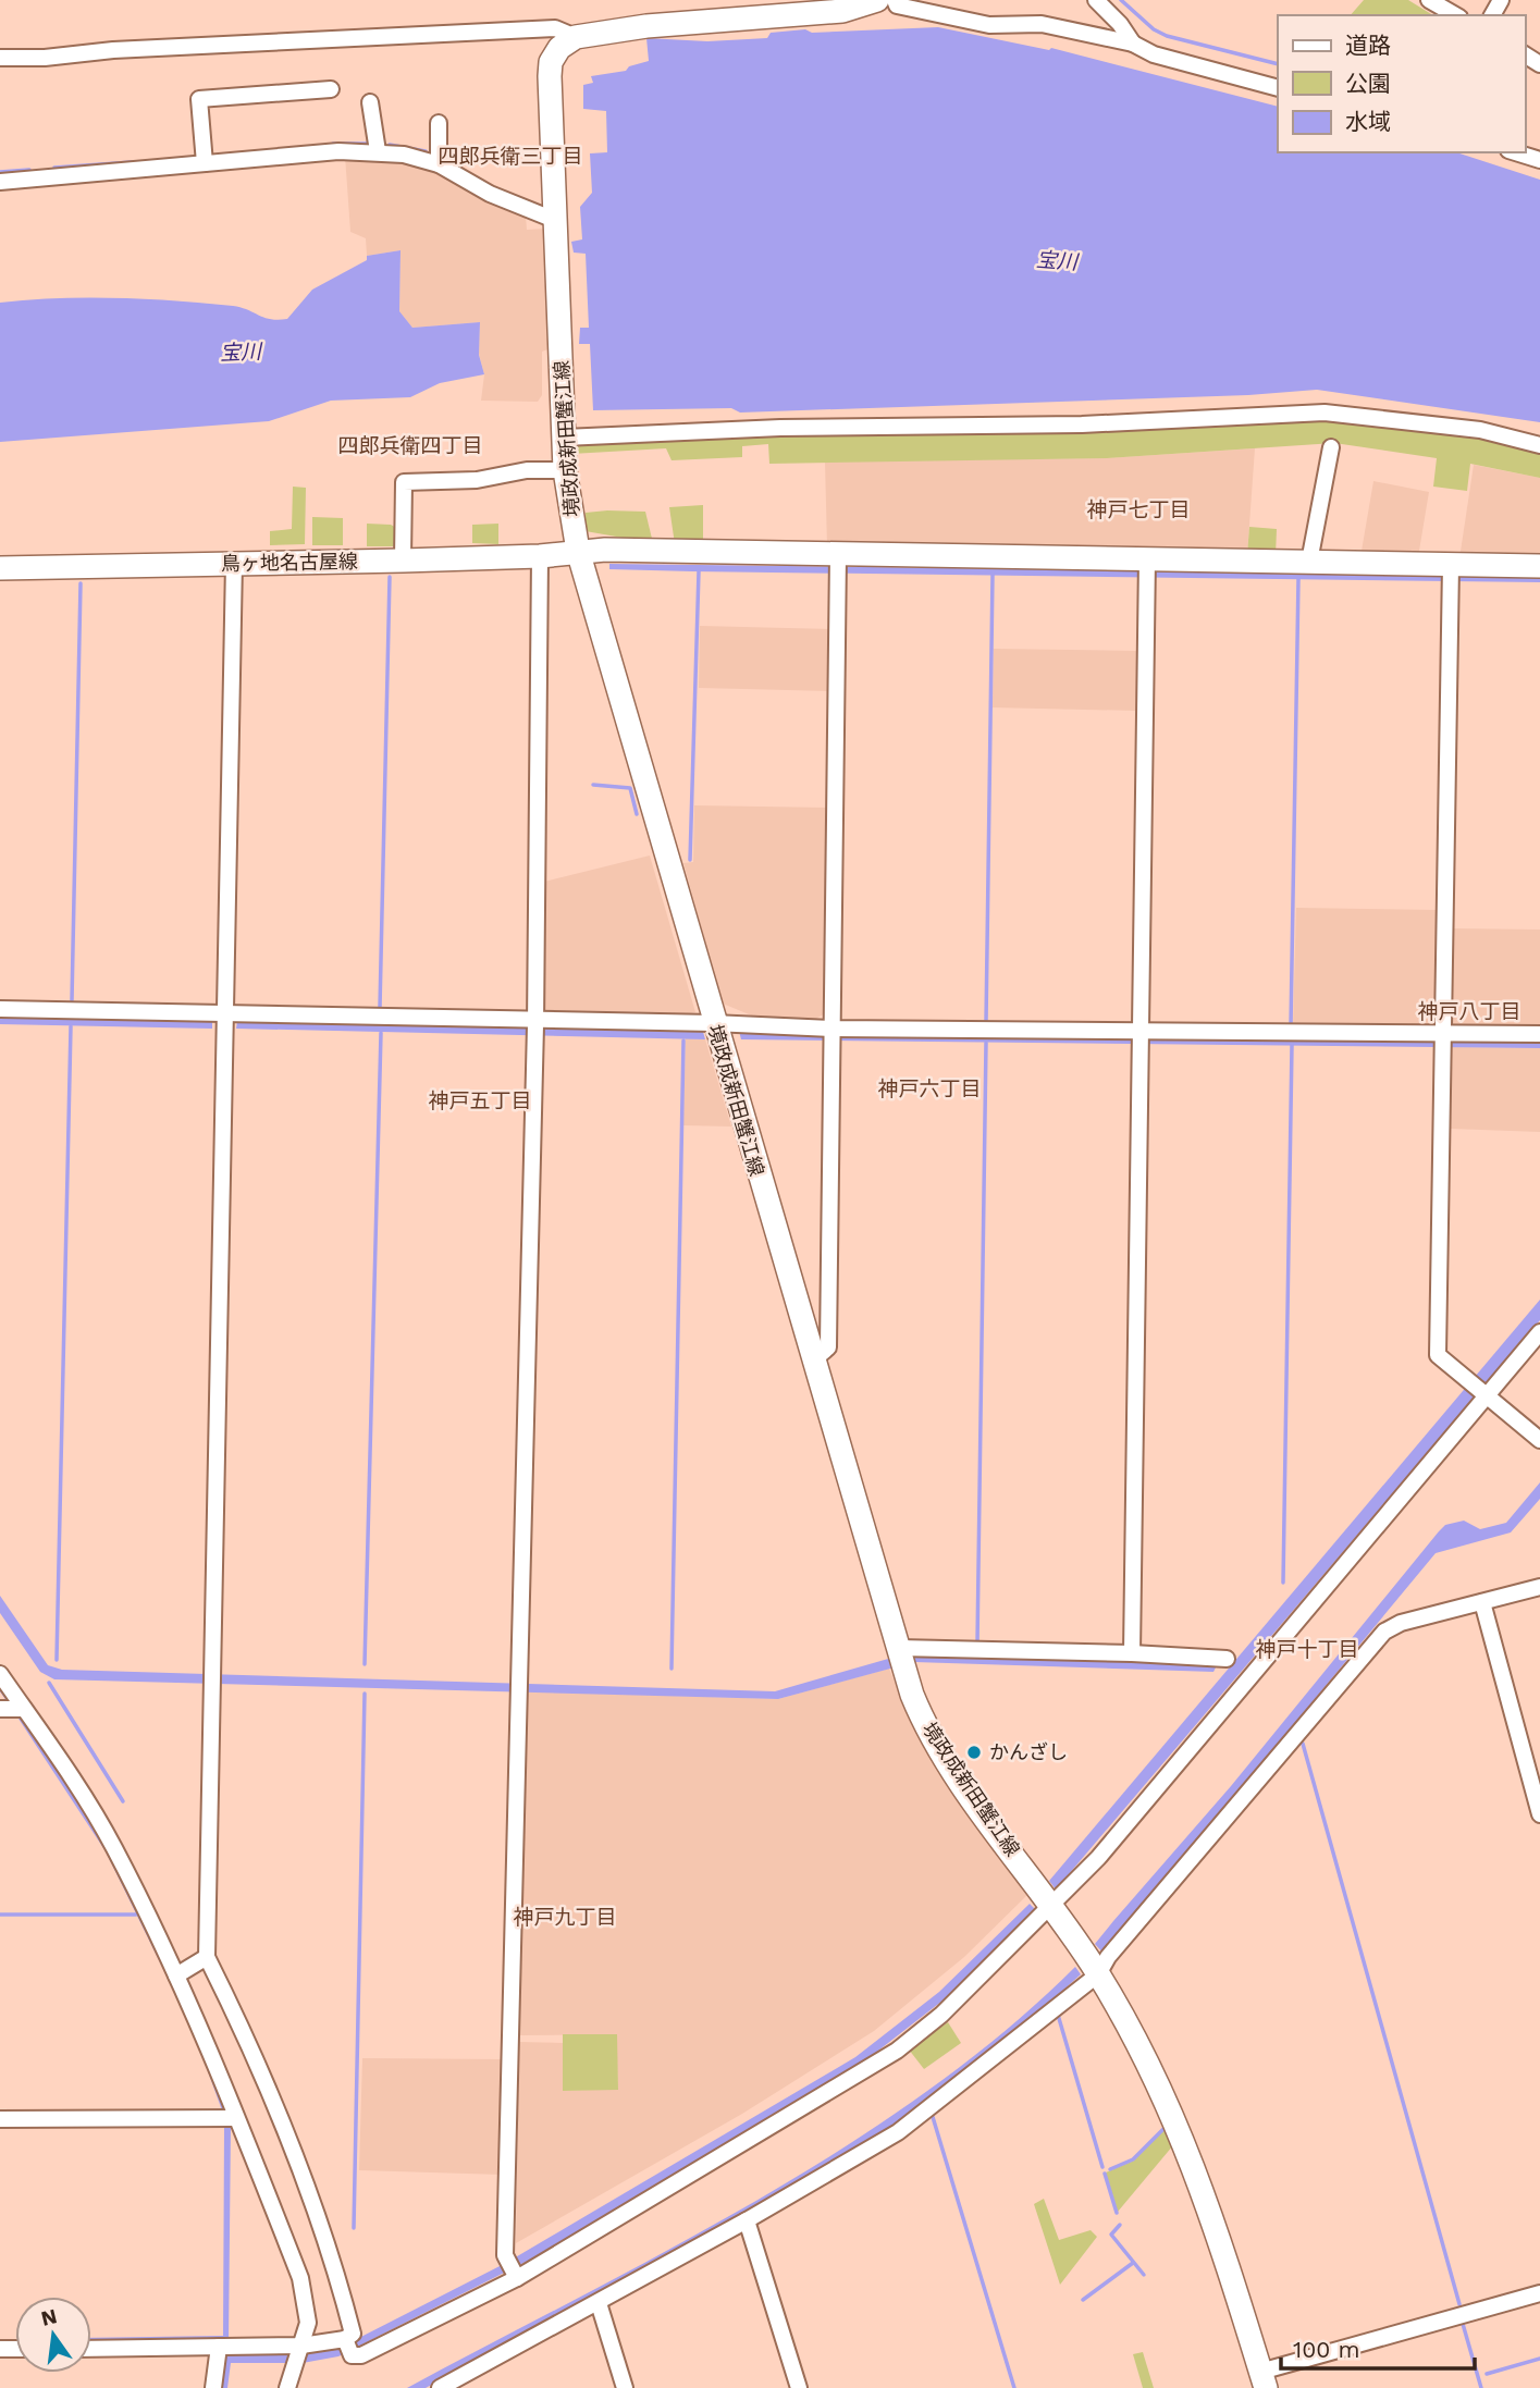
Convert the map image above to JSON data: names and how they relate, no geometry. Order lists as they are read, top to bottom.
{
  "streets": {
    "main road": ["境政成新田蟹江線", "鳥ヶ地名古屋線"]
  },
  "crossings": [
    ["境政成新田蟹江線", "鳥ヶ地名古屋線"]
  ],
  "districts": [
    "四郎兵衛三丁目",
    "四郎兵衛四丁目",
    "神戸七丁目",
    "神戸八丁目",
    "神戸六丁目",
    "神戸五丁目",
    "神戸十丁目",
    "神戸九丁目"
  ],
  "water": ["宝川"],
  "places": ["かんざし"],
  "legend": ["道路", "公園", "水域"],
  "scale_bar": "100 m",
  "north": "top"
}
